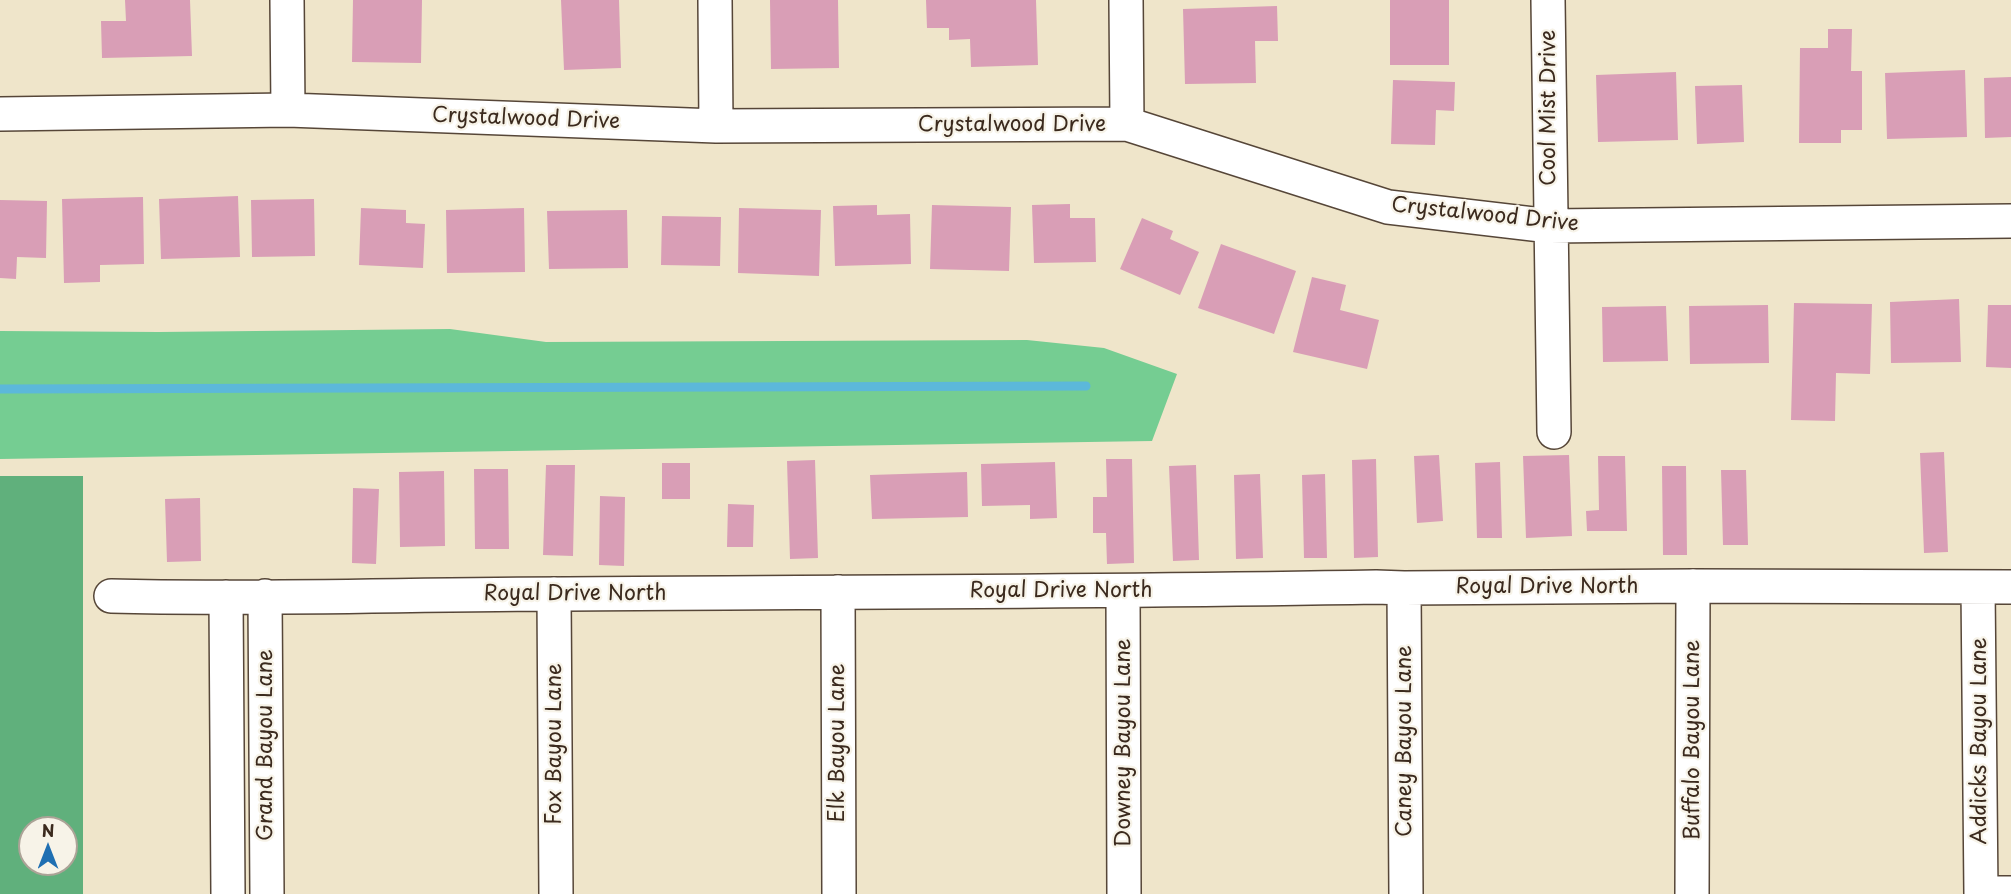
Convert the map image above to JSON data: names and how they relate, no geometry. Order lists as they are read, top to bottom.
{
  "streets": {
    "street": [
      "Cool Mist Drive",
      "Crystalwood Drive",
      "Royal Drive North",
      "Buffalo Bayou Lane",
      "Caney Bayou Lane",
      "Addicks Bayou Lane",
      "Elk Bayou Lane",
      "Downey Bayou Lane",
      "Fox Bayou Lane",
      "Grand Bayou Lane"
    ]
  },
  "crossings": [
    ["Cool Mist Drive", "Crystalwood Drive"],
    ["Royal Drive North", "Buffalo Bayou Lane"],
    ["Royal Drive North", "Caney Bayou Lane"],
    ["Royal Drive North", "Addicks Bayou Lane"],
    ["Royal Drive North", "Elk Bayou Lane"],
    ["Royal Drive North", "Downey Bayou Lane"],
    ["Royal Drive North", "Fox Bayou Lane"],
    ["Royal Drive North", "Grand Bayou Lane"]
  ],
  "north": "top"
}
